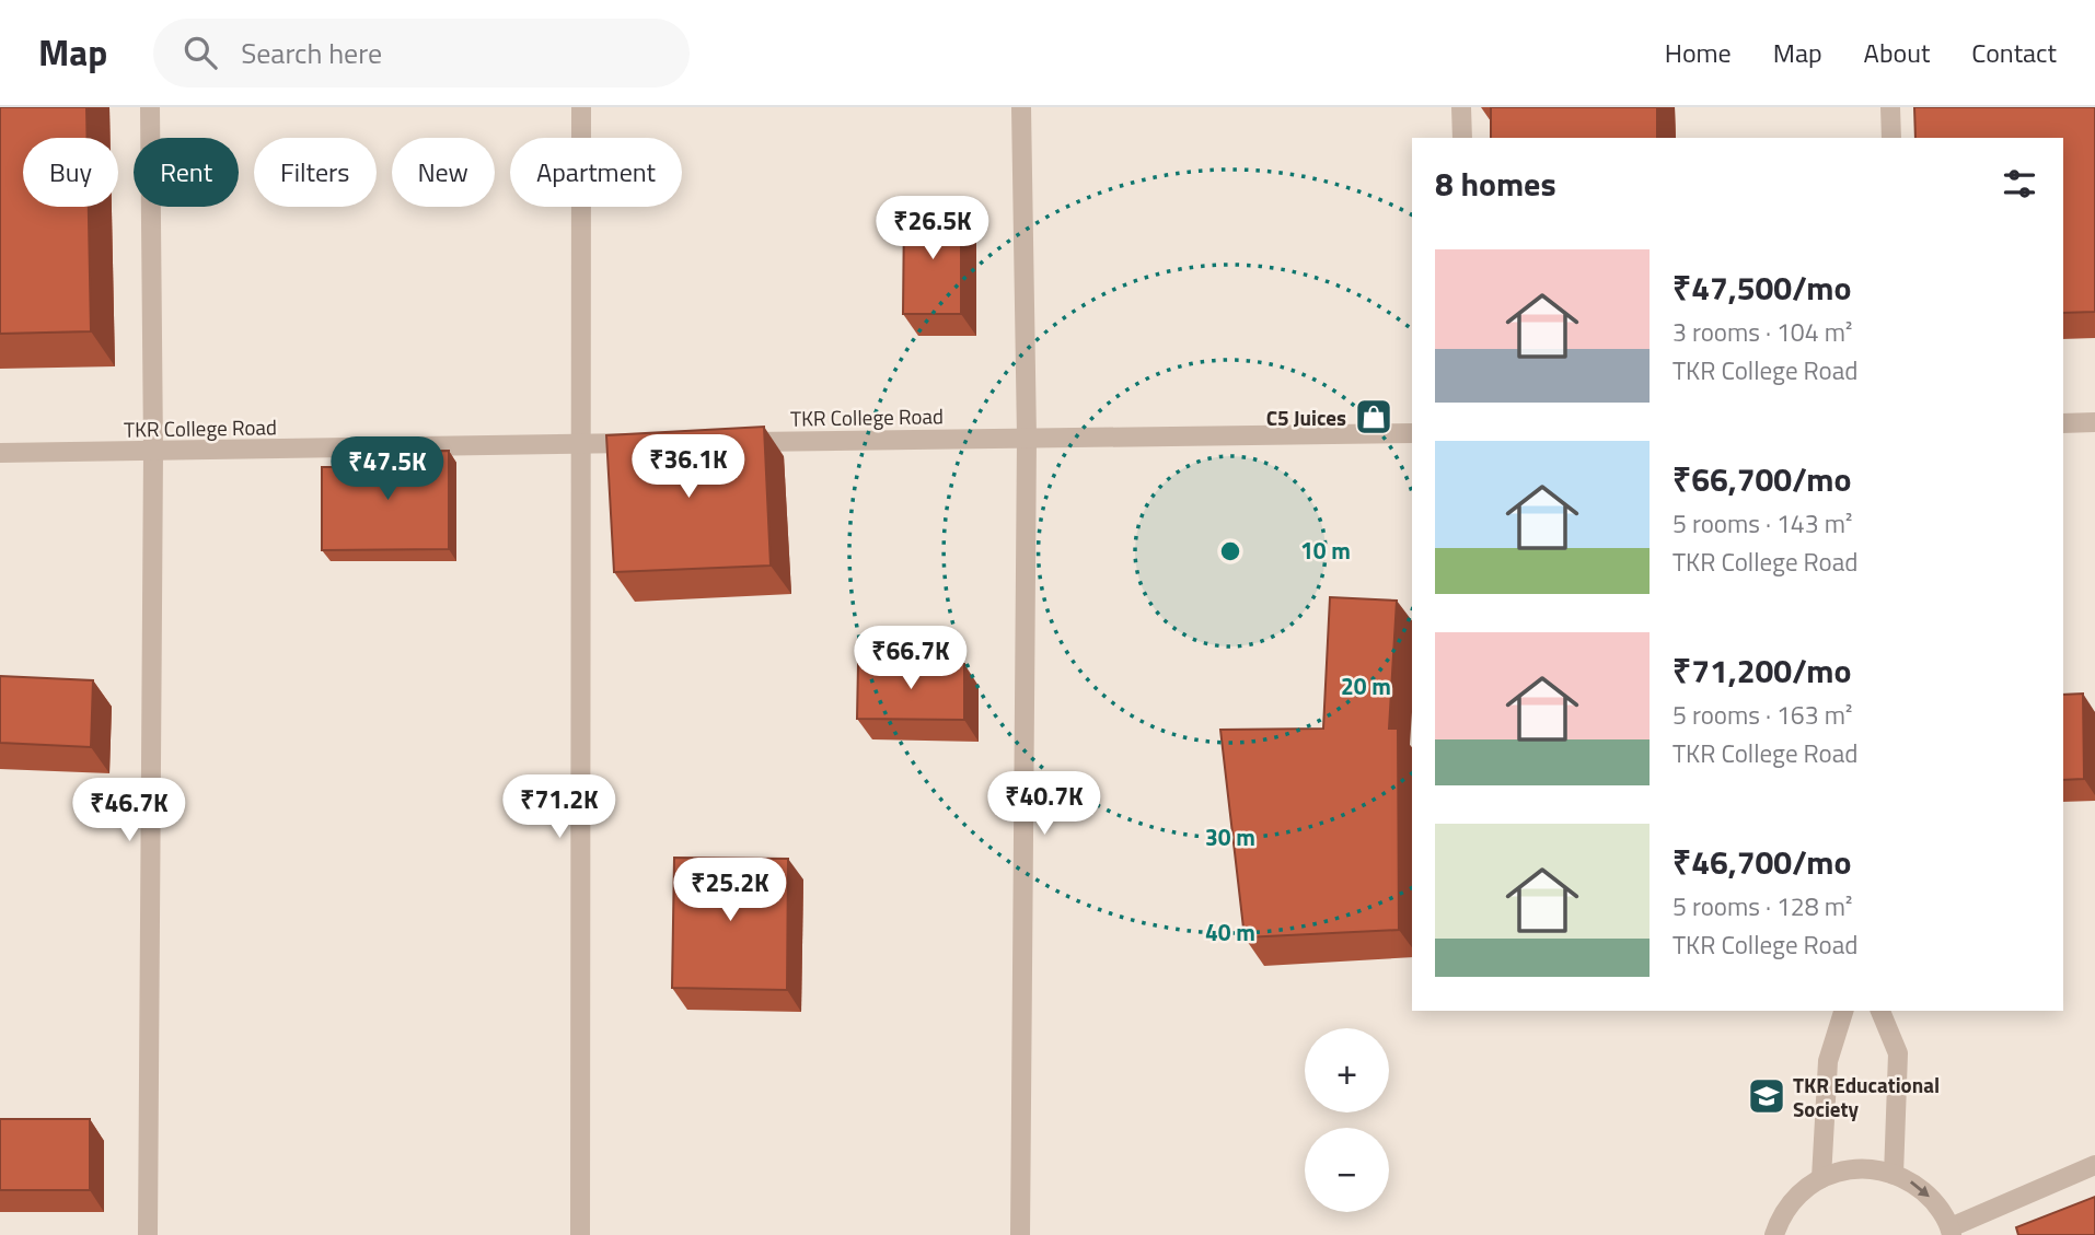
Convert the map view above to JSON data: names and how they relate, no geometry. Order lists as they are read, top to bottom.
{
  "streets": {
    "street": ["TKR College Road"]
  },
  "places": {
    "shop": ["C5 Juices"],
    "school or university": ["TKR Educational Society"]
  },
  "page": {
    "header": "Map",
    "search": "Search here",
    "nav": [
      "Home",
      "Map",
      "About",
      "Contact"
    ],
    "chip": [
      "Buy",
      "Rent",
      "Filters",
      "New",
      "Apartment"
    ],
    "heading": "8 homes",
    "price": [
      "₹26.5K",
      "₹36.1K",
      "₹47.5K",
      "₹66.7K",
      "₹40.7K",
      "₹71.2K",
      "₹46.7K",
      "₹25.2K"
    ],
    "list": [
      {
        "name": "₹47,500/mo",
        "note": "3 rooms · 104 m² · TKR College Road"
      },
      {
        "name": "₹66,700/mo",
        "note": "5 rooms · 143 m² · TKR College Road"
      },
      {
        "name": "₹71,200/mo",
        "note": "5 rooms · 163 m² · TKR College Road"
      },
      {
        "name": "₹46,700/mo",
        "note": "5 rooms · 128 m² · TKR College Road"
      }
    ],
    "map_buttons": ["+", "−"]
  },
  "rings": [
    "10 m",
    "20 m",
    "30 m",
    "40 m"
  ]
}
